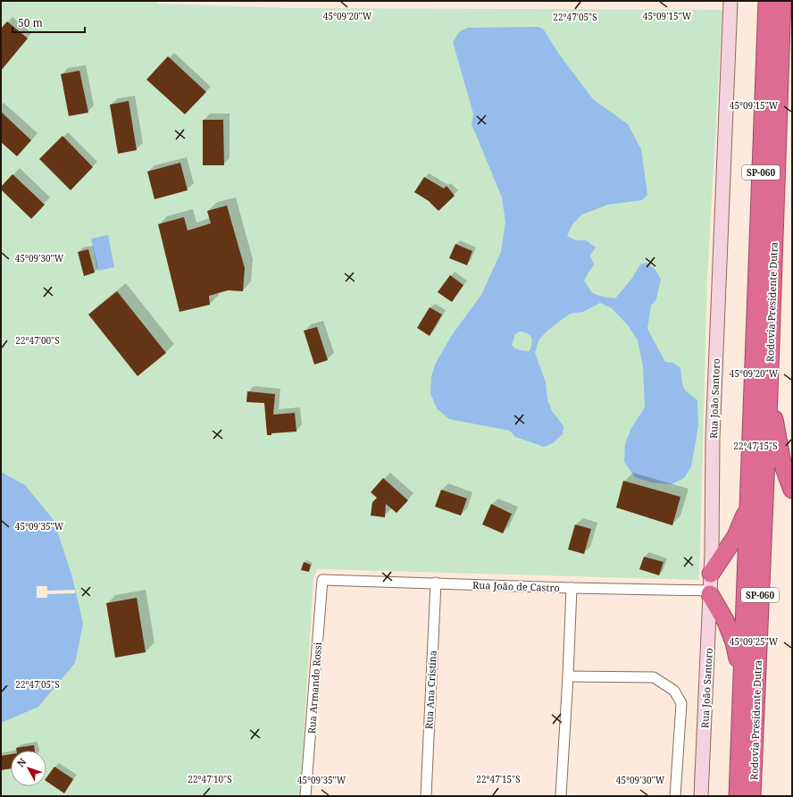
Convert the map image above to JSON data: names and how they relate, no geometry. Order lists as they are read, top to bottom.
{
  "streets": {
    "highway": ["SP-060", "Rodovia Presidente Dutra"],
    "street": [
      "Rua João Santoro",
      "Rua João de Castro",
      "Rua Armando Rossi",
      "Rua Ana Cristina"
    ]
  },
  "crossings": [
    ["Rua João Santoro", "Rua João de Castro"],
    ["Rua João de Castro", "Rua Armando Rossi"],
    ["Rua João de Castro", "Rua Ana Cristina"]
  ],
  "scale_bar": "50 m",
  "north": "top left",
  "coordinates": [
    "45°09'20\"W",
    "45°09'15\"W",
    "22°47'05\"S",
    "45°09'30\"W",
    "22°47'00\"S",
    "22°47'15\"S",
    "45°09'35\"W",
    "45°09'25\"W",
    "22°47'10\"S"
  ]
}
